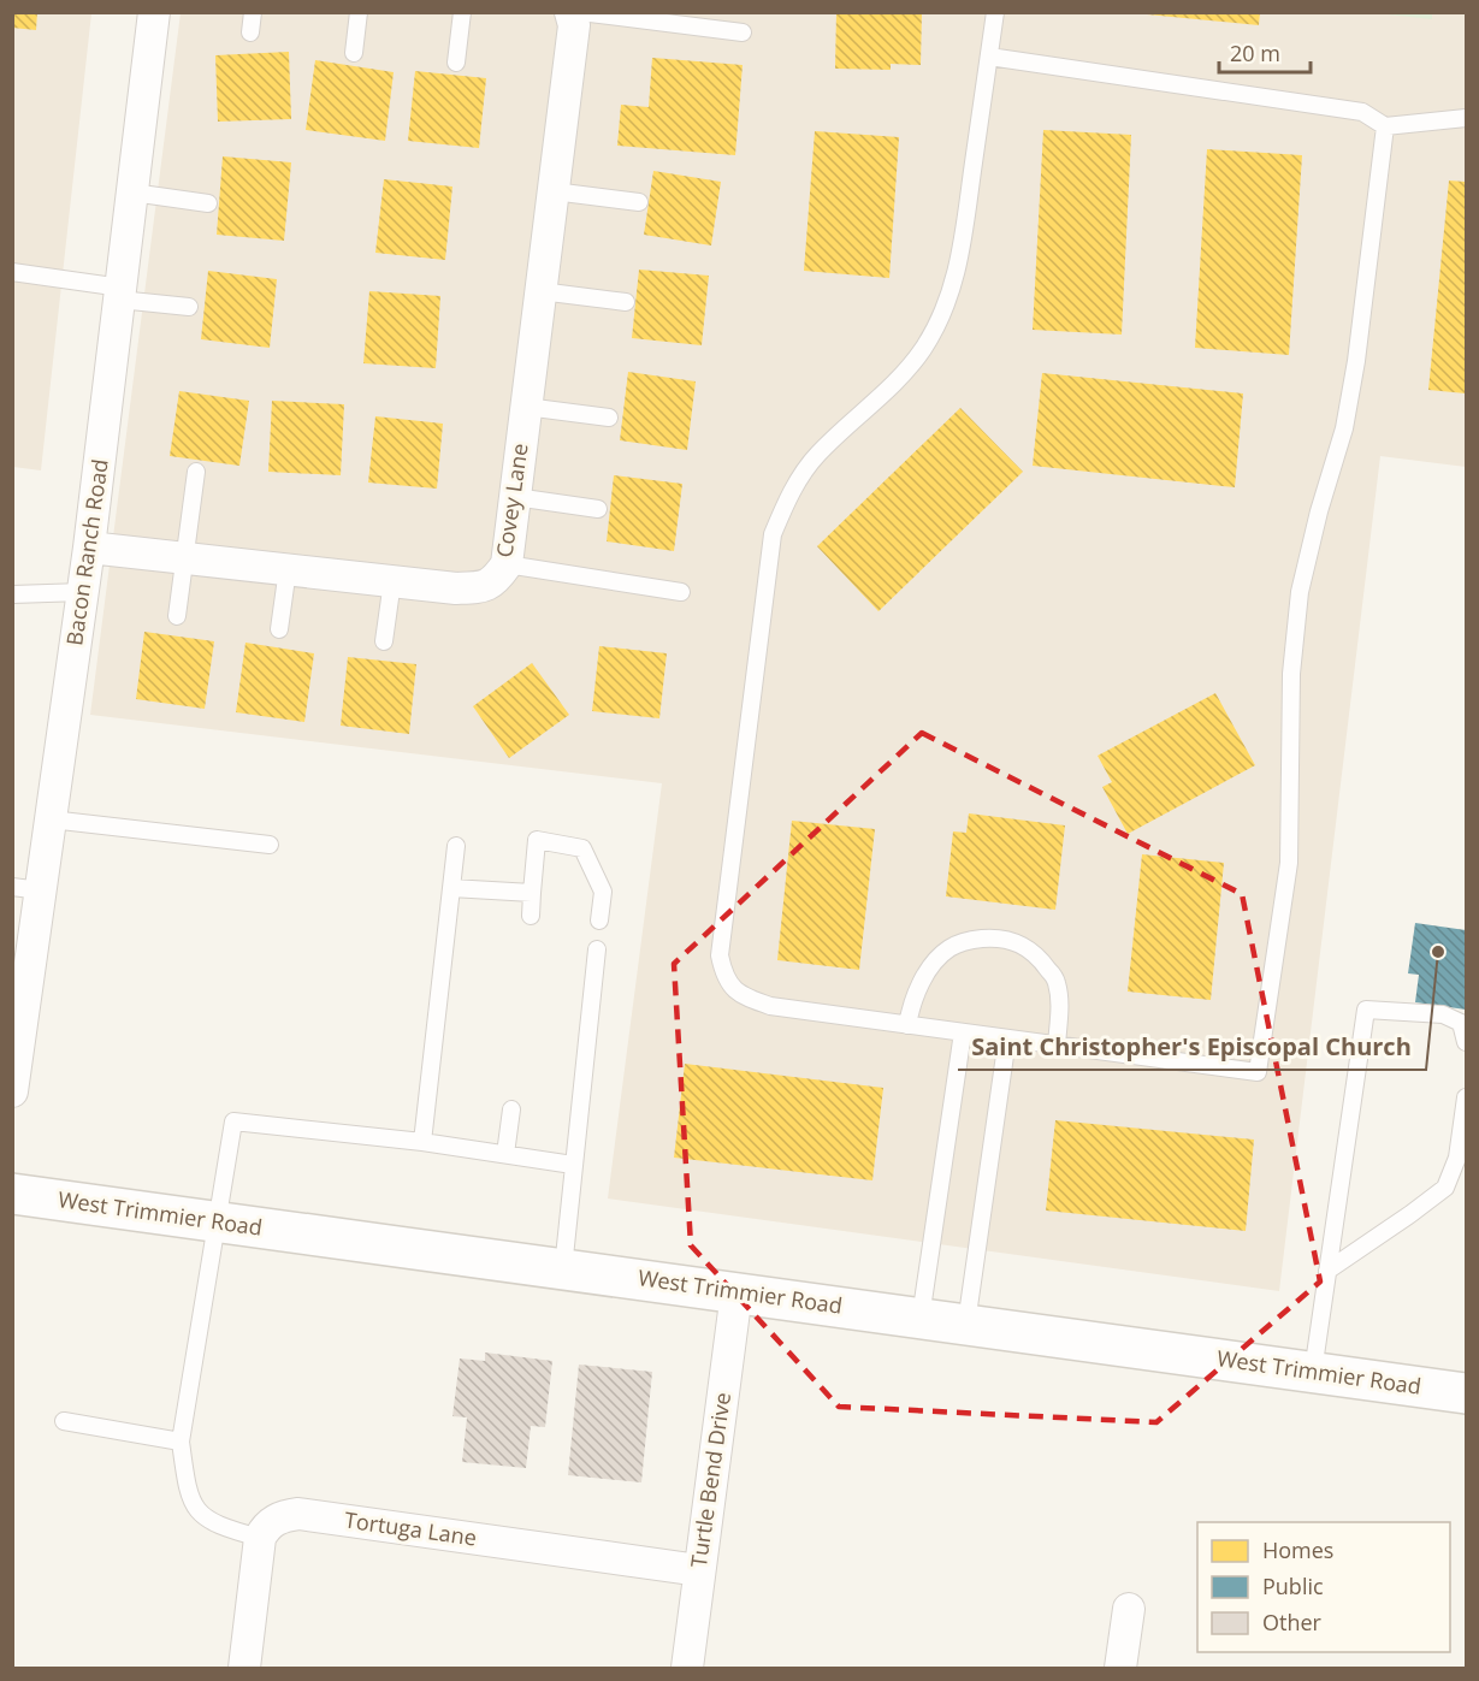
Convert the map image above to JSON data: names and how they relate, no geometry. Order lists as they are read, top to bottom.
{
  "streets": {
    "main road": ["West Trimmier Road"],
    "street": [
      "Covey Lane",
      "Bacon Ranch Road",
      "Turtle Bend Drive",
      "Tortuga Lane"
    ]
  },
  "crossings": [
    ["Covey Lane", "Bacon Ranch Road"],
    ["West Trimmier Road", "Turtle Bend Drive"],
    ["Turtle Bend Drive", "Tortuga Lane"]
  ],
  "places": ["Saint Christopher's Episcopal Church"],
  "legend": ["Homes", "Public", "Other"],
  "scale_bar": "20 m"
}
